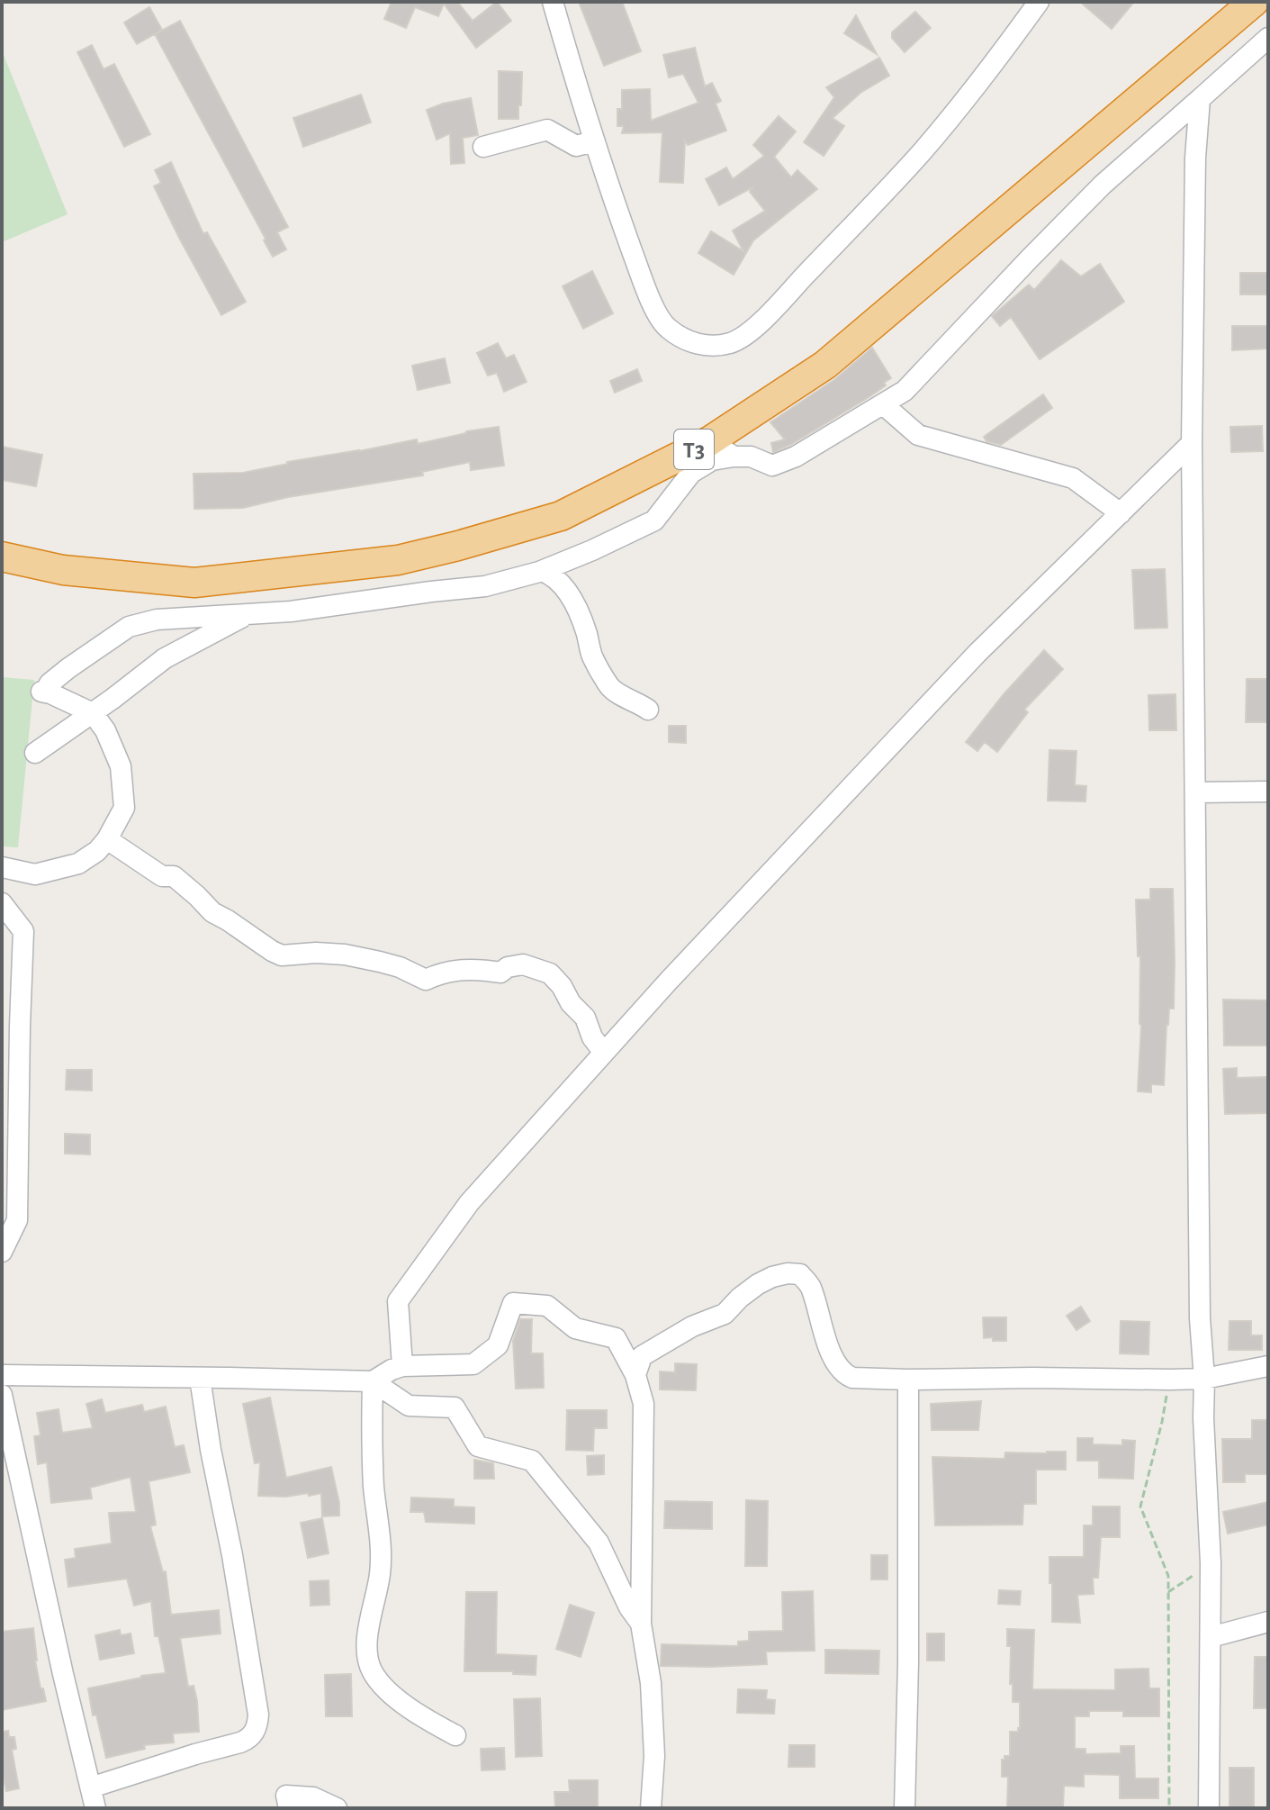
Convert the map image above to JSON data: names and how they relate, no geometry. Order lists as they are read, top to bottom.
{
  "streets": {
    "highway": ["T3"]
  }
}
